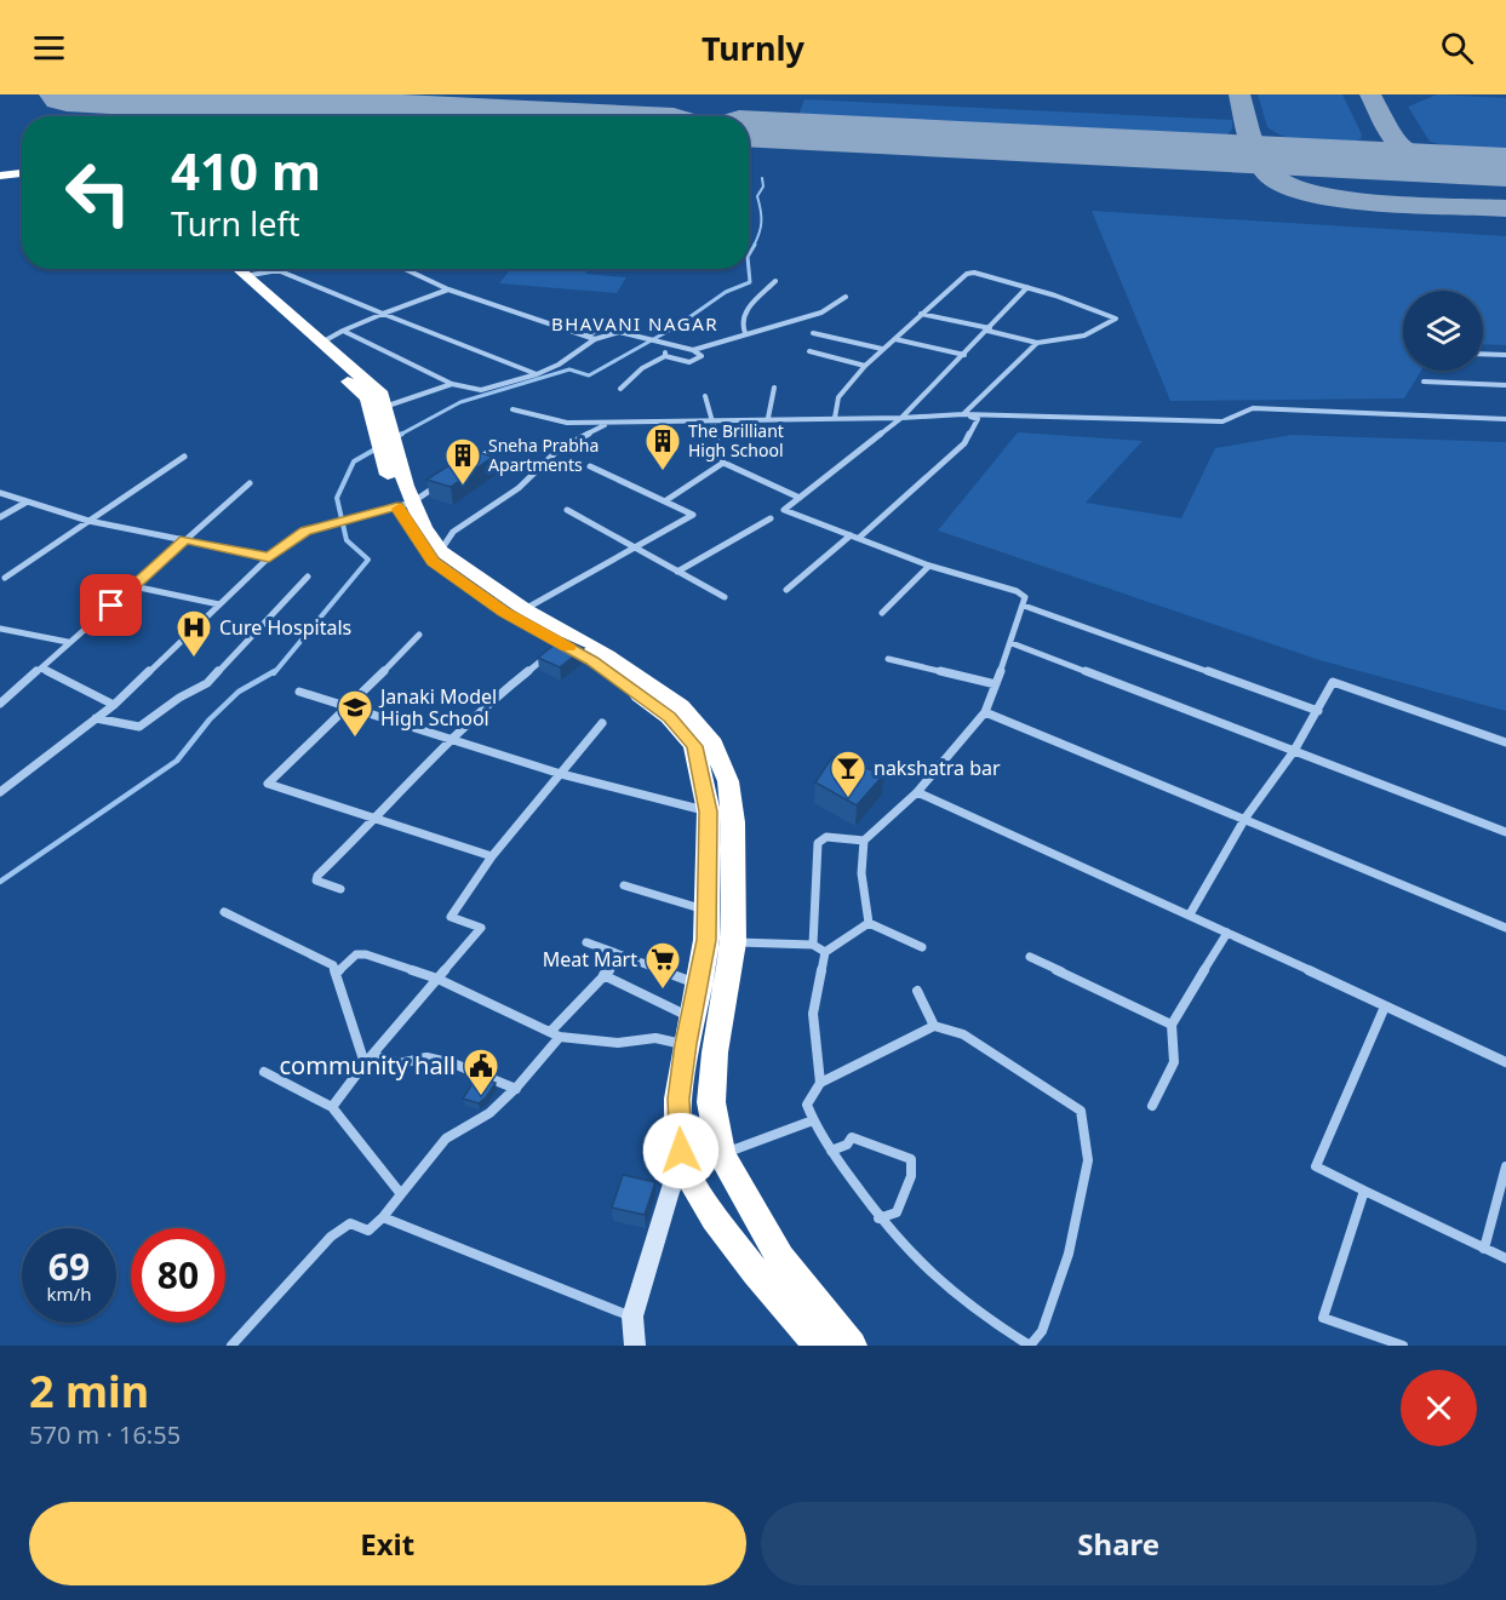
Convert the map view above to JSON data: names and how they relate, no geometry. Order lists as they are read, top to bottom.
{
  "districts": ["BHAVANI NAGAR"],
  "places": {
    "building": ["The Brilliant High School", "Sneha Prabha Apartments"],
    "hospital": ["Cure Hospitals"],
    "school or university": ["Janaki Model High School"],
    "bar": ["nakshatra bar"],
    "supermarket": ["Meat Mart"],
    "public building": ["community hall"]
  },
  "page": {
    "header": "Turnly",
    "turn": ["410 m", "Turn left"],
    "speed": "69 km/h",
    "limit": "80",
    "heading": ["2 min", "570 m · 16:55"],
    "buttons": ["Exit", "Share"]
  }
}
